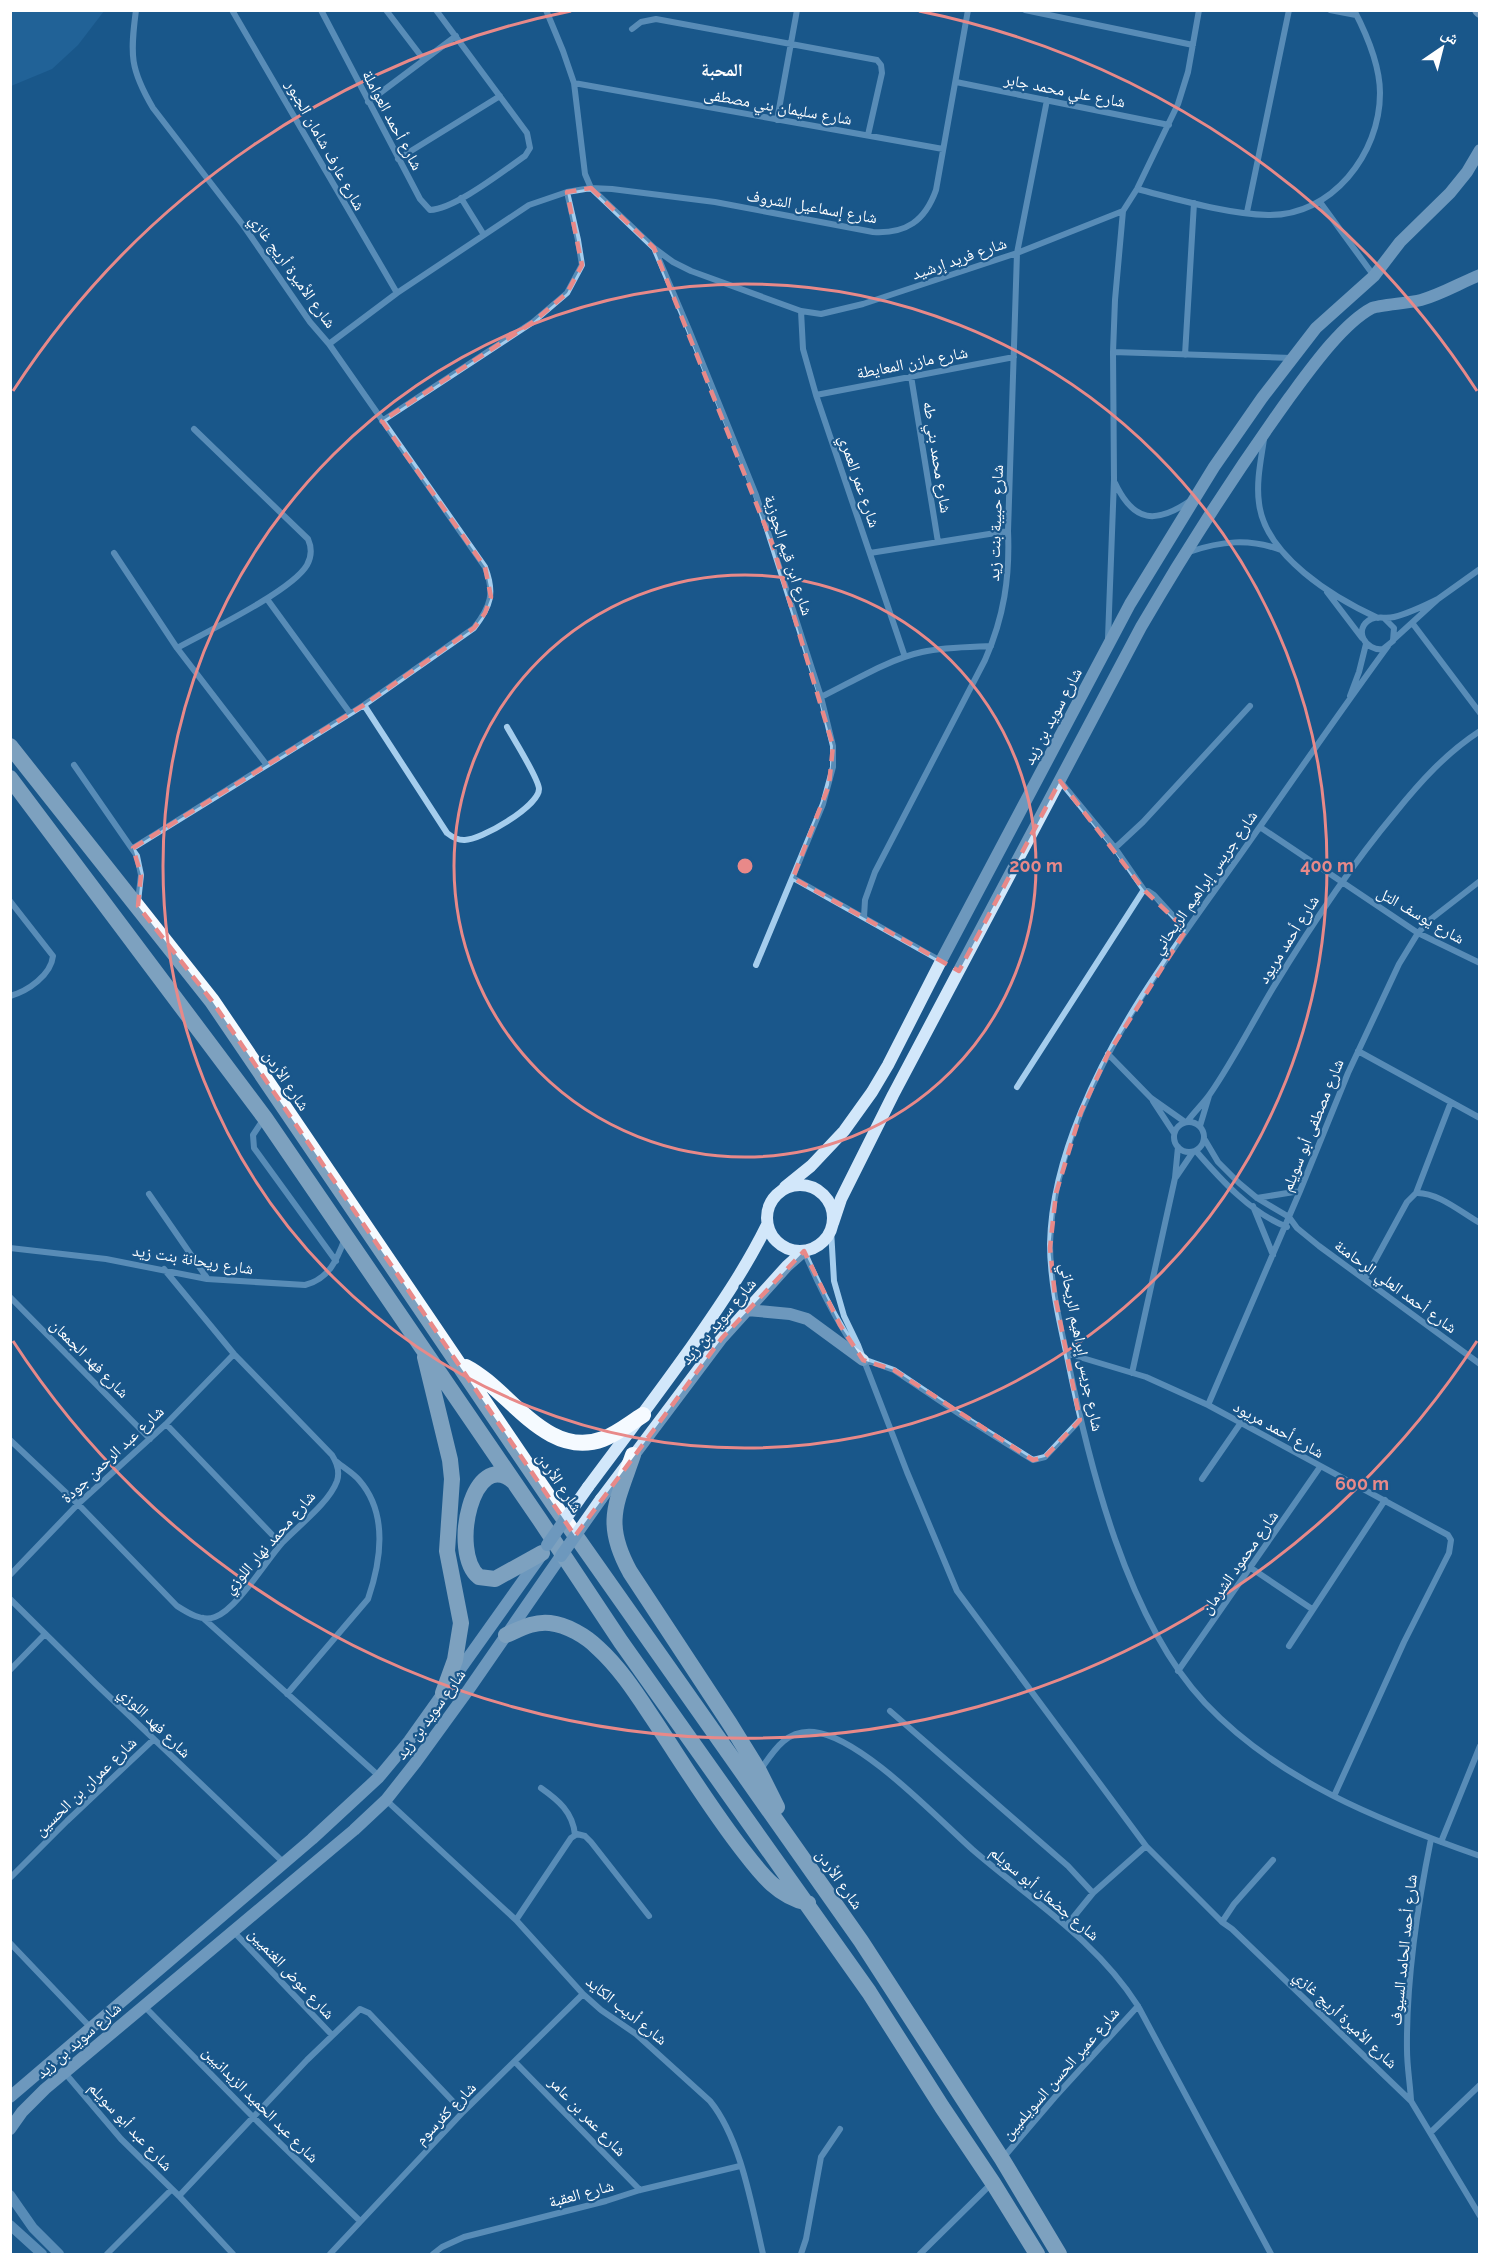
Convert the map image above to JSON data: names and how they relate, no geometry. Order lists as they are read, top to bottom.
{
  "streets": {
    "highway": ["شارع الأردن"],
    "main road": ["شارع سويد بن زيد"],
    "street": [
      "شارع علي محمد جابر",
      "شارع سليمان بني مصطفى",
      "شارع أحمد العواملة",
      "شارع عارف شامان الجبور",
      "شارع إسماعيل الشروف",
      "شارع فريد إرشيد",
      "شارع الأميرة أريج غازي",
      "شارع مازن المعايطة",
      "شارع محمد بني طه",
      "شارع عمر العمري",
      "شارع حبيبة بنت زيد",
      "شارع ابن قيم الجوزية",
      "شارع جريس إبراهيم الريحاني",
      "شارع يوسف التل",
      "شارع أحمد مريود",
      "شارع مصطفى أبو سويلم",
      "شارع ريحانة بنت زيد",
      "شارع أحمد العلي الرحامنة",
      "شارع فهد الجمعان",
      "شارع عبد الرحمن جودة",
      "شارع محمد نهار اللوزي",
      "شارع محمود الشرمان",
      "شارع فهد اللوزي",
      "شارع عمران بن الحسين",
      "شارع جضعان أبو سويلم",
      "شارع أحمد الحامد السيوف",
      "شارع عوض الغنميين",
      "شارع أديب الكايد",
      "شارع عمير الحسن السويلميين",
      "شارع عبد الحميد الزيدانيين",
      "شارع كفرسوم",
      "شارع عمر بن عامر",
      "شارع عبد أبو سويلم",
      "شارع العقبة"
    ]
  },
  "crossings": [
    ["شارع علي محمد جابر", "شارع إسماعيل الشروف"],
    ["شارع علي محمد جابر", "شارع حبيبة بنت زيد"],
    ["شارع سليمان بني مصطفى", "شارع إسماعيل الشروف"],
    ["شارع عارف شامان الجبور", "شارع الأميرة أريج غازي"],
    ["شارع إسماعيل الشروف", "شارع الأميرة أريج غازي"],
    ["شارع فريد إرشيد", "شارع عمر العمري"],
    ["شارع فريد إرشيد", "شارع حبيبة بنت زيد"],
    ["شارع فريد إرشيد", "شارع ابن قيم الجوزية"],
    ["شارع الأميرة أريج غازي", "شارع أحمد الحامد السيوف"],
    ["شارع مازن المعايطة", "شارع محمد بني طه"],
    ["شارع مازن المعايطة", "شارع عمر العمري"],
    ["شارع مازن المعايطة", "شارع حبيبة بنت زيد"],
    ["شارع سويد بن زيد", "شارع فهد اللوزي"],
    ["شارع سويد بن زيد", "شارع عوض الغنميين"],
    ["شارع سويد بن زيد", "شارع أديب الكايد"],
    ["شارع سويد بن زيد", "شارع عبد الحميد الزيدانيين"],
    ["شارع سويد بن زيد", "شارع عبد أبو سويلم"],
    ["شارع جريس إبراهيم الريحاني", "شارع يوسف التل"],
    ["شارع جريس إبراهيم الريحاني", "شارع أحمد مريود"],
    ["شارع جريس إبراهيم الريحاني", "شارع محمود الشرمان"],
    ["شارع جريس إبراهيم الريحاني", "شارع أحمد الحامد السيوف"],
    ["شارع يوسف التل", "شارع أحمد مريود"],
    ["شارع يوسف التل", "شارع مصطفى أبو سويلم"],
    ["شارع أحمد مريود", "شارع مصطفى أبو سويلم"],
    ["شارع أحمد مريود", "شارع أحمد العلي الرحامنة"],
    ["شارع أحمد مريود", "شارع محمود الشرمان"],
    ["شارع الأردن", "شارع جضعان أبو سويلم"],
    ["شارع الأردن", "شارع عمير الحسن السويلميين"],
    ["شارع مصطفى أبو سويلم", "شارع أحمد العلي الرحامنة"],
    ["شارع فهد الجمعان", "شارع عبد الرحمن جودة"],
    ["شارع فهد اللوزي", "شارع عمران بن الحسين"],
    ["شارع جضعان أبو سويلم", "شارع عمير الحسن السويلميين"],
    ["شارع أديب الكايد", "شارع كفرسوم"],
    ["شارع أديب الكايد", "شارع العقبة"],
    ["شارع عبد الحميد الزيدانيين", "شارع كفرسوم"],
    ["شارع كفرسوم", "شارع عمر بن عامر"],
    ["شارع عمر بن عامر", "شارع العقبة"]
  ],
  "districts": ["المحبة"],
  "north": "top right",
  "rings": ["200 m", "400 m", "600 m"]
}
